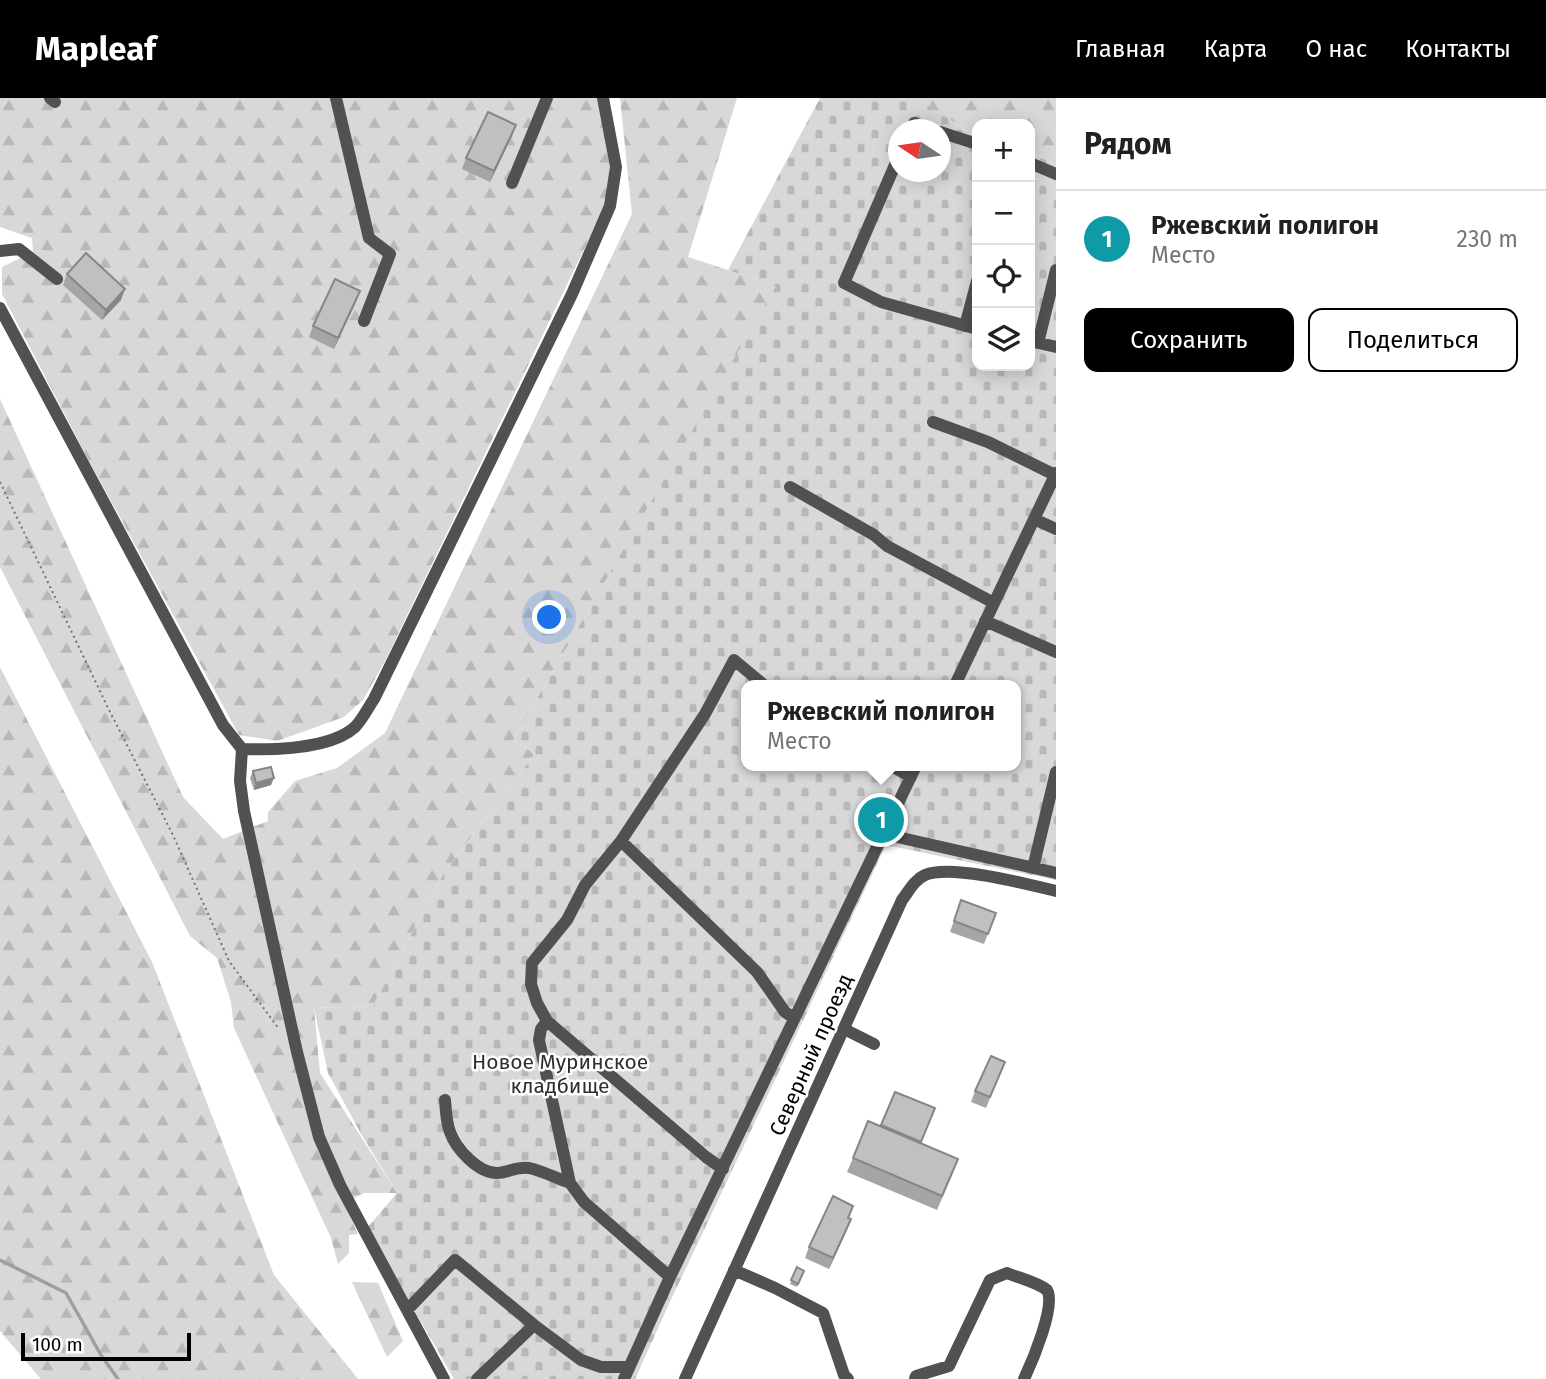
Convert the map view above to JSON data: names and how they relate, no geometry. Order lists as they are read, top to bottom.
{
  "streets": {
    "street": ["Северный проезд"]
  },
  "parks": ["Новое Муринское кладбище"],
  "scale_bar": "100 m",
  "north": "left",
  "page": {
    "header": "Mapleaf",
    "nav": [
      "Главная",
      "Карта",
      "О нас",
      "Контакты"
    ],
    "heading": "Рядом",
    "map_buttons": ["+", "−"],
    "list": [
      {
        "mark": "1",
        "name": "Ржевский полигон",
        "note": "Место",
        "value": "230 m"
      }
    ],
    "buttons": ["Сохранить", "Поделиться"],
    "popup": ["Ржевский полигон", "Место"],
    "pins": "1",
    "scale": "100 m"
  }
}
